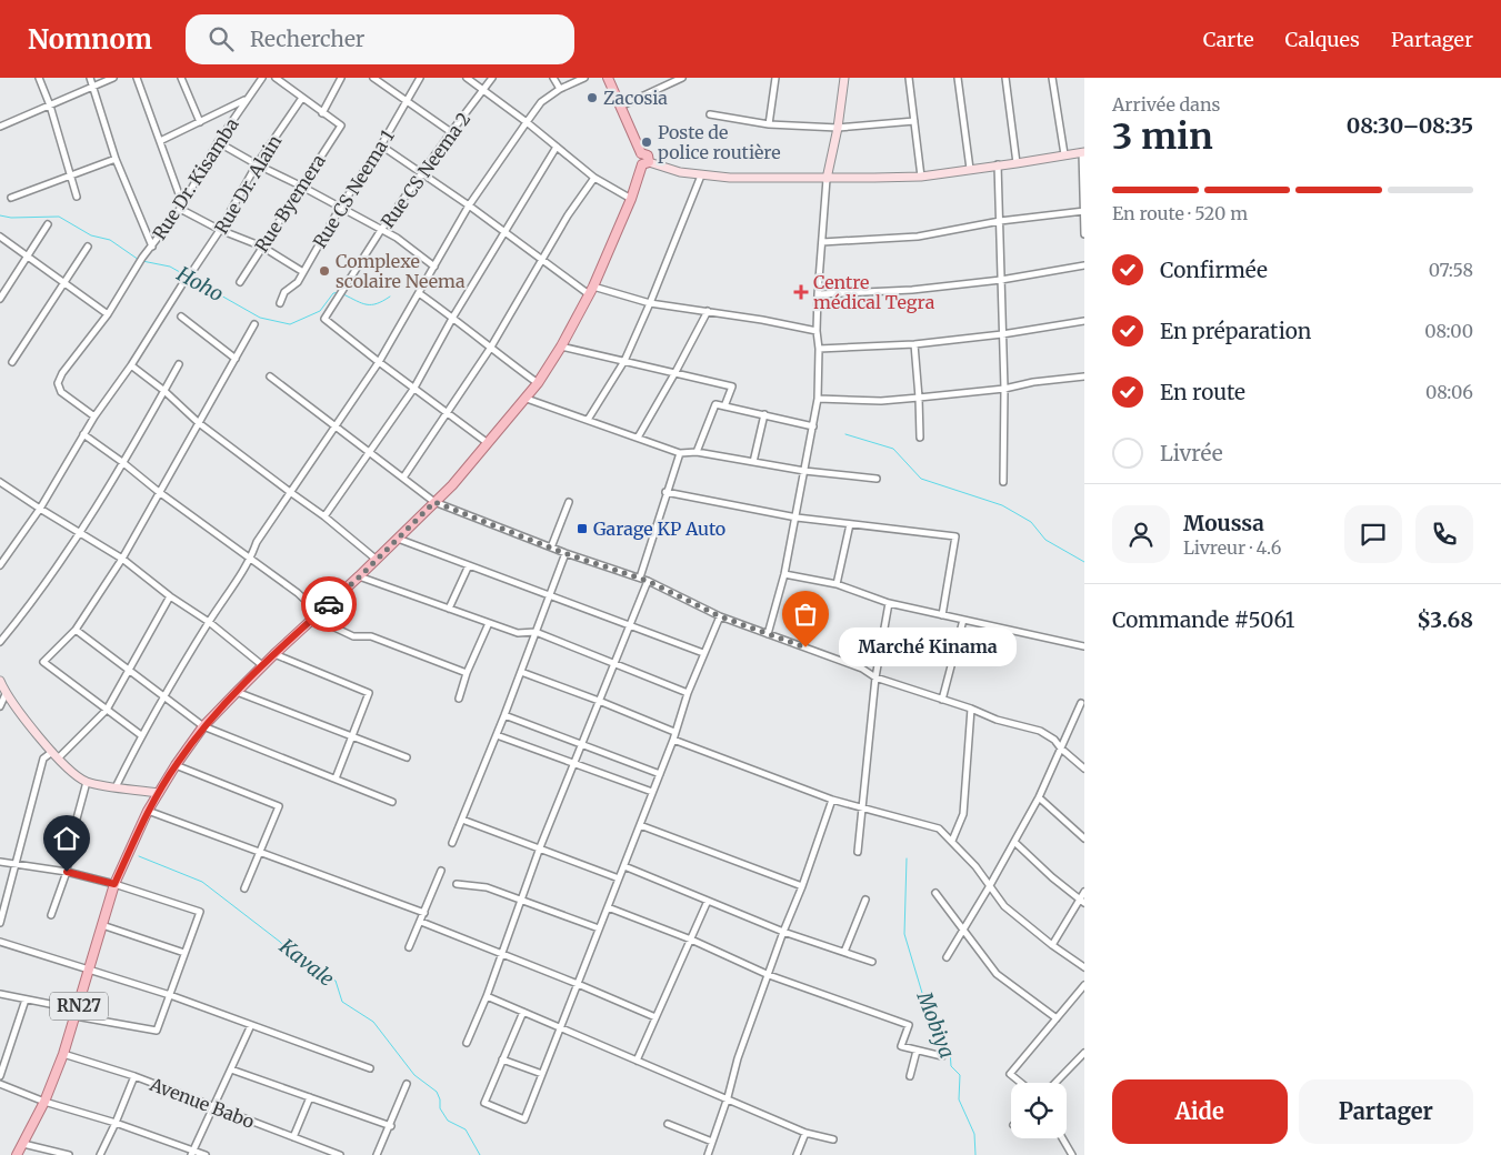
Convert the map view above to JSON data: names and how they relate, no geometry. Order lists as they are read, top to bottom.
{
  "streets": {
    "main road": ["RN27"],
    "street": [
      "Rue CS Neema 2",
      "Rue Dr. Kisamba",
      "Rue Dr. Alain",
      "Rue CS Neema 1",
      "Rue Byemera",
      "Avenue Babo"
    ]
  },
  "crossings": [
    ["RN27", "Avenue Babo"]
  ],
  "water": ["Hoho", "Kavale", "Mobiya"],
  "places": {
    "other": [
      "Zacosia",
      "Poste de police routière",
      "Complexe scolaire Neema",
      "Marché Kinama"
    ],
    "health": ["Centre médical Tegra"],
    "transit": ["Garage KP Auto"]
  },
  "page": {
    "header": "Nomnom",
    "search": "Rechercher",
    "nav": ["Carte", "Calques", "Partager"],
    "heading": ["3 min", "Arrivée dans", "08:30–08:35"],
    "panel": [
      "Moussa",
      "Livreur · 4.6",
      "Commande #5061",
      "$3.68"
    ],
    "bar": "En route · 520 m",
    "list": [
      ["Confirmée", "07:58"],
      ["En préparation", "08:00"],
      ["En route", "08:06"],
      "Livrée"
    ],
    "bubble": "Marché Kinama",
    "buttons": ["Aide", "Partager"]
  }
}
